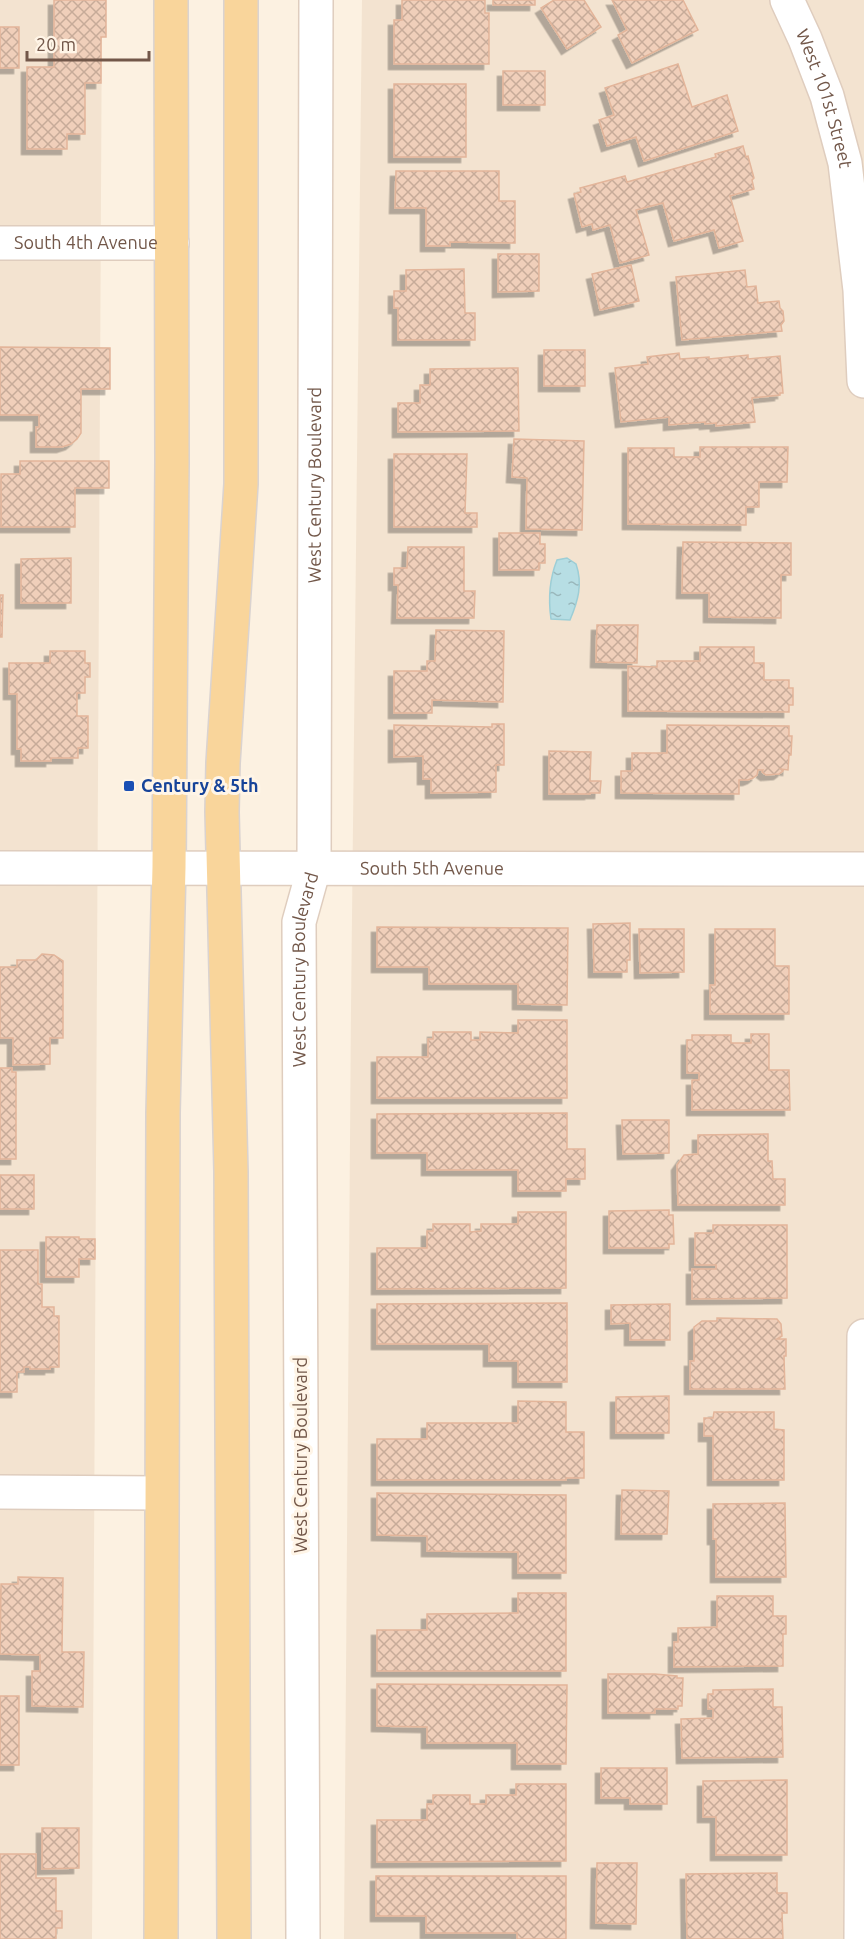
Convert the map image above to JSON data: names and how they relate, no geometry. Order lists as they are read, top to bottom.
{
  "streets": {
    "street": [
      "West 101st Street",
      "South 4th Avenue",
      "West Century Boulevard",
      "South 5th Avenue"
    ]
  },
  "crossings": [
    ["West Century Boulevard", "South 5th Avenue"]
  ],
  "places": {
    "transit": ["Century & 5th"]
  },
  "scale_bar": "20 m"
}
